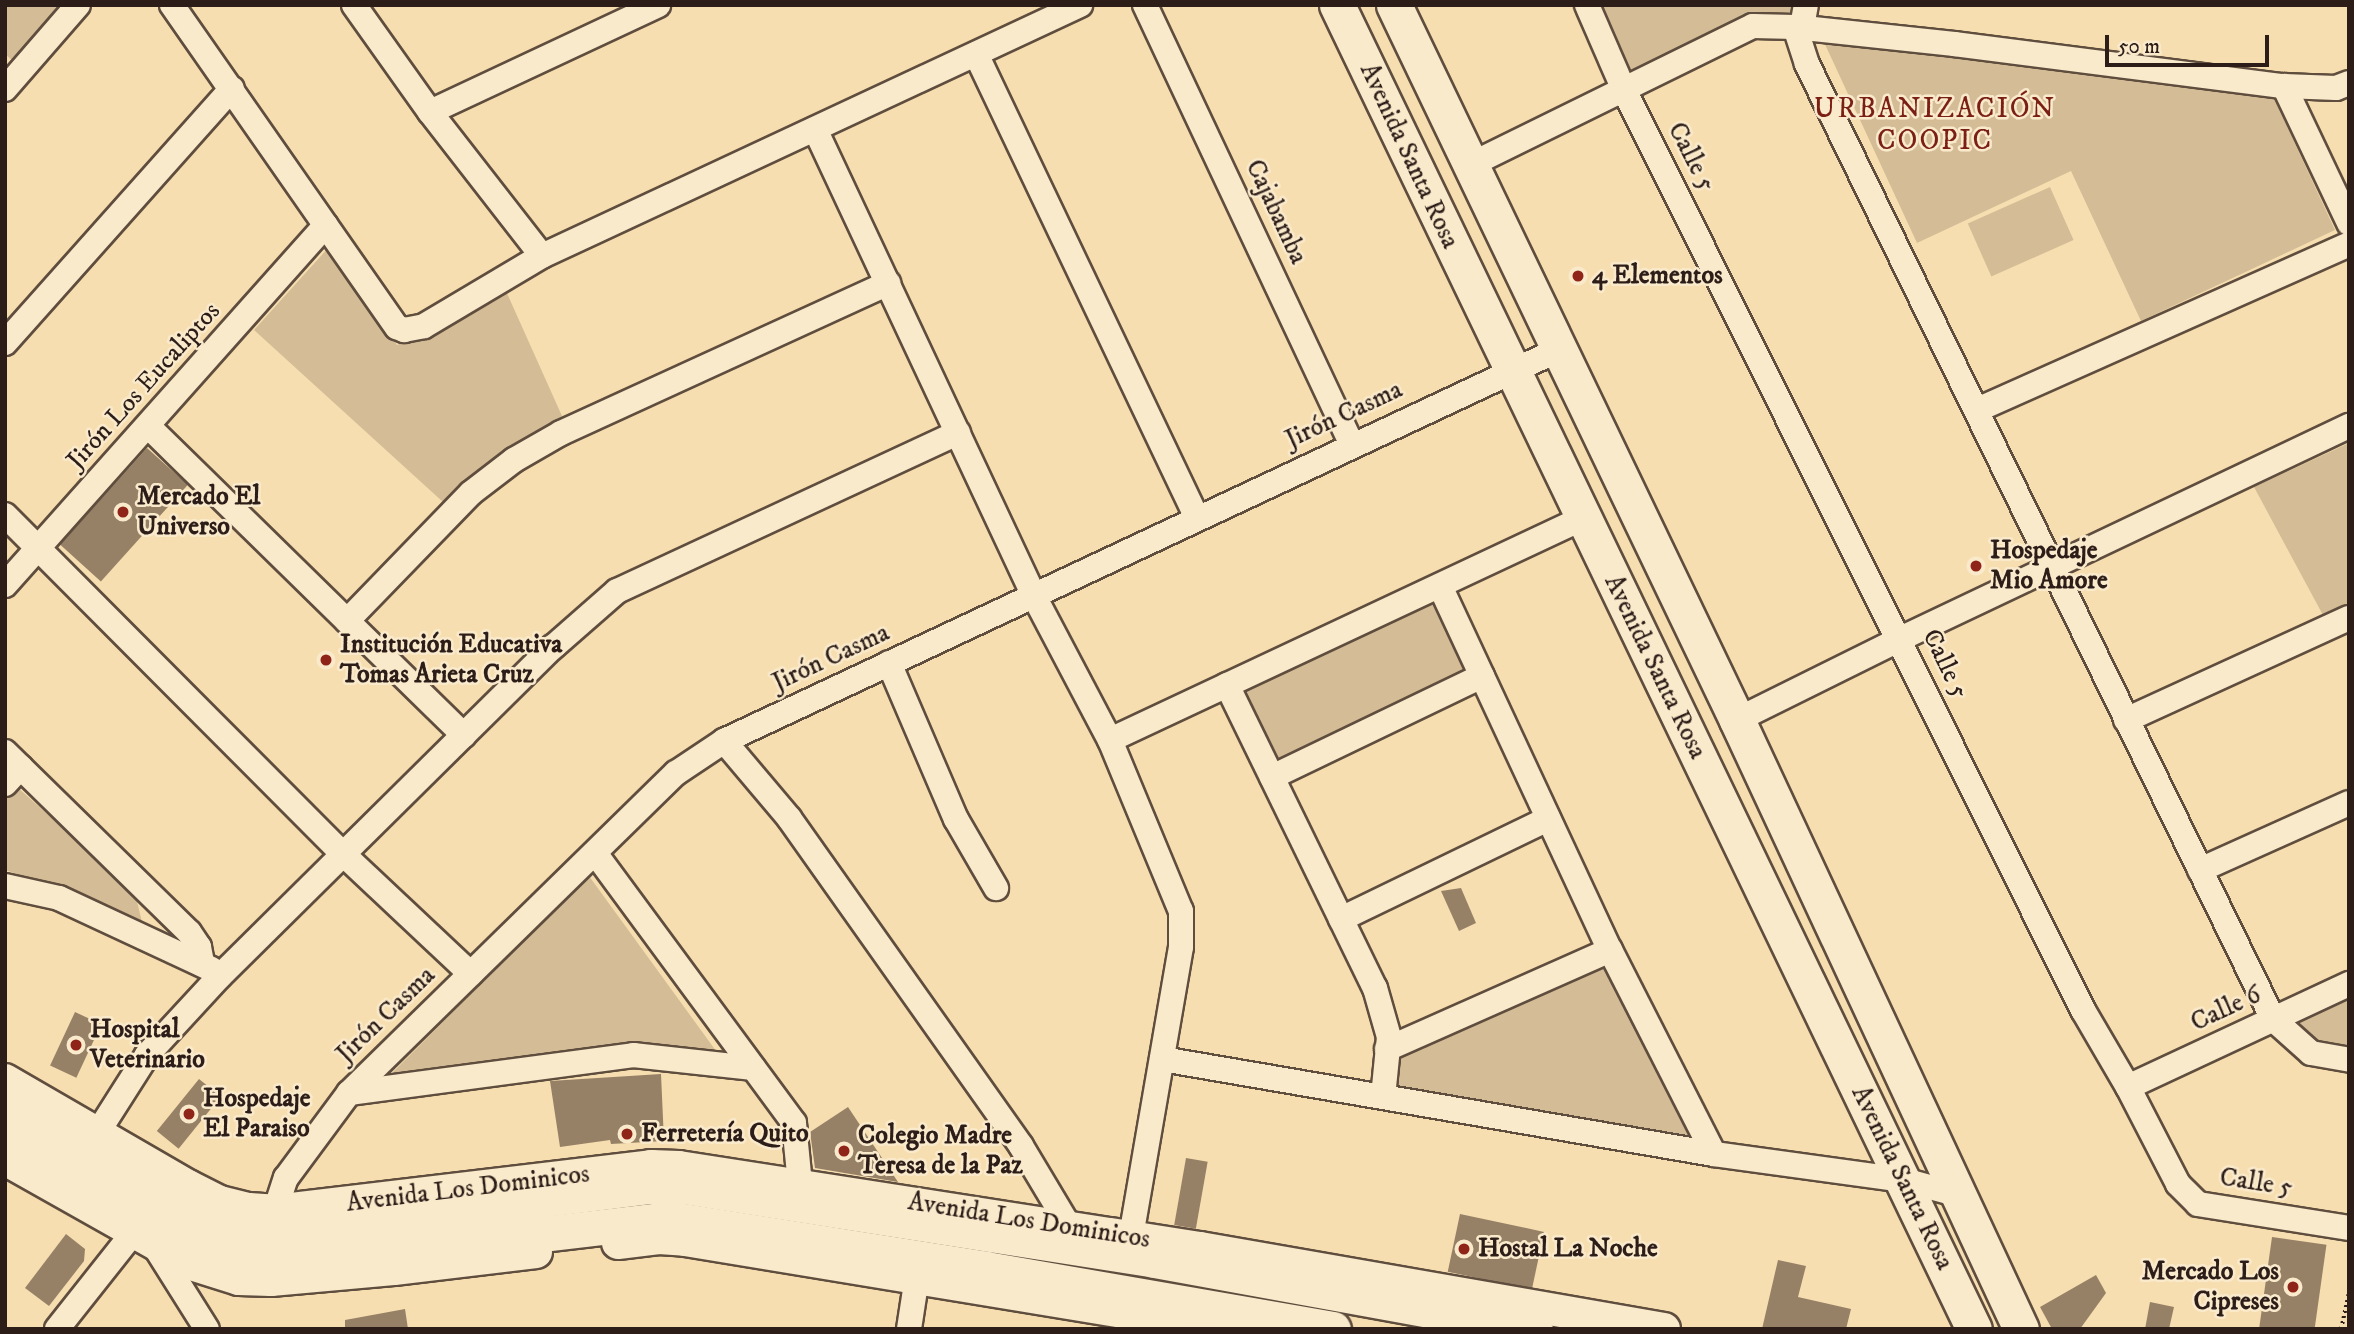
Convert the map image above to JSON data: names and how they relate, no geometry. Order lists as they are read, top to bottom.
{
  "streets": {
    "main road": ["Avenida Santa Rosa", "Avenida Los Dominicos"],
    "street": [
      "Calle 5",
      "Cajabamba",
      "Jirón Los Eucaliptos",
      "Jirón Casma",
      "Calle 6"
    ]
  },
  "crossings": [
    ["Avenida Santa Rosa", "Jirón Casma"],
    ["Calle 5", "Calle 6"],
    ["Cajabamba", "Jirón Casma"],
    ["Jirón Casma", "Avenida Los Dominicos"]
  ],
  "districts": ["URBANIZACIÓN COOPIC"],
  "places": [
    "4 Elementos",
    "Mercado El Universo",
    "Hospedaje Mio Amore",
    "Institución Educativa Tomas Arieta Cruz",
    "Hospital Veterinario",
    "Hospedaje El Paraiso",
    "Ferretería Quito",
    "Colegio Madre Teresa de la Paz",
    "Hostal La Noche",
    "Mercado Los Cipreses"
  ],
  "scale_bar": "50 m"
}
